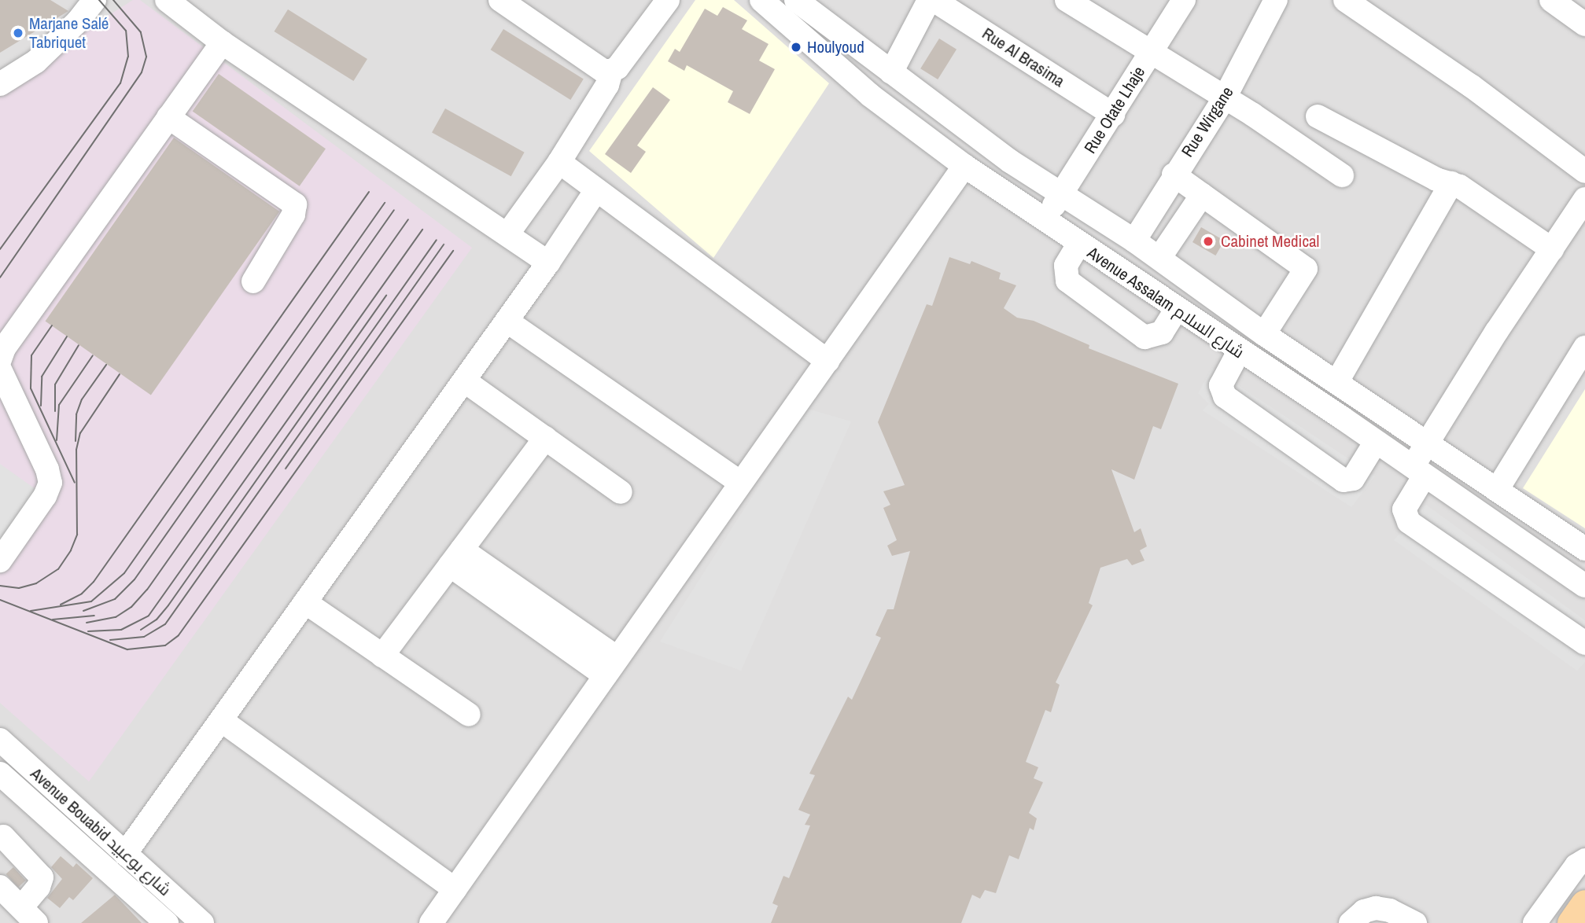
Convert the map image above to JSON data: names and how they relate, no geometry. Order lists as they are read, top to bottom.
{
  "streets": {
    "street": [
      "Rue Al Brasima",
      "Rue Otate Lhaje",
      "Rue Wirgane",
      "Avenue Assalam شارع السلام",
      "Avenue Bouabid شارع بوعبيد"
    ]
  },
  "crossings": [
    ["Rue Al Brasima", "Rue Otate Lhaje"],
    ["Rue Otate Lhaje", "Avenue Assalam شارع السلام"],
    ["Rue Wirgane", "Avenue Assalam شارع السلام"]
  ],
  "places": ["Marjane Salé Tabriquet", "Houlyoud", "Cabinet Medical"]
}
